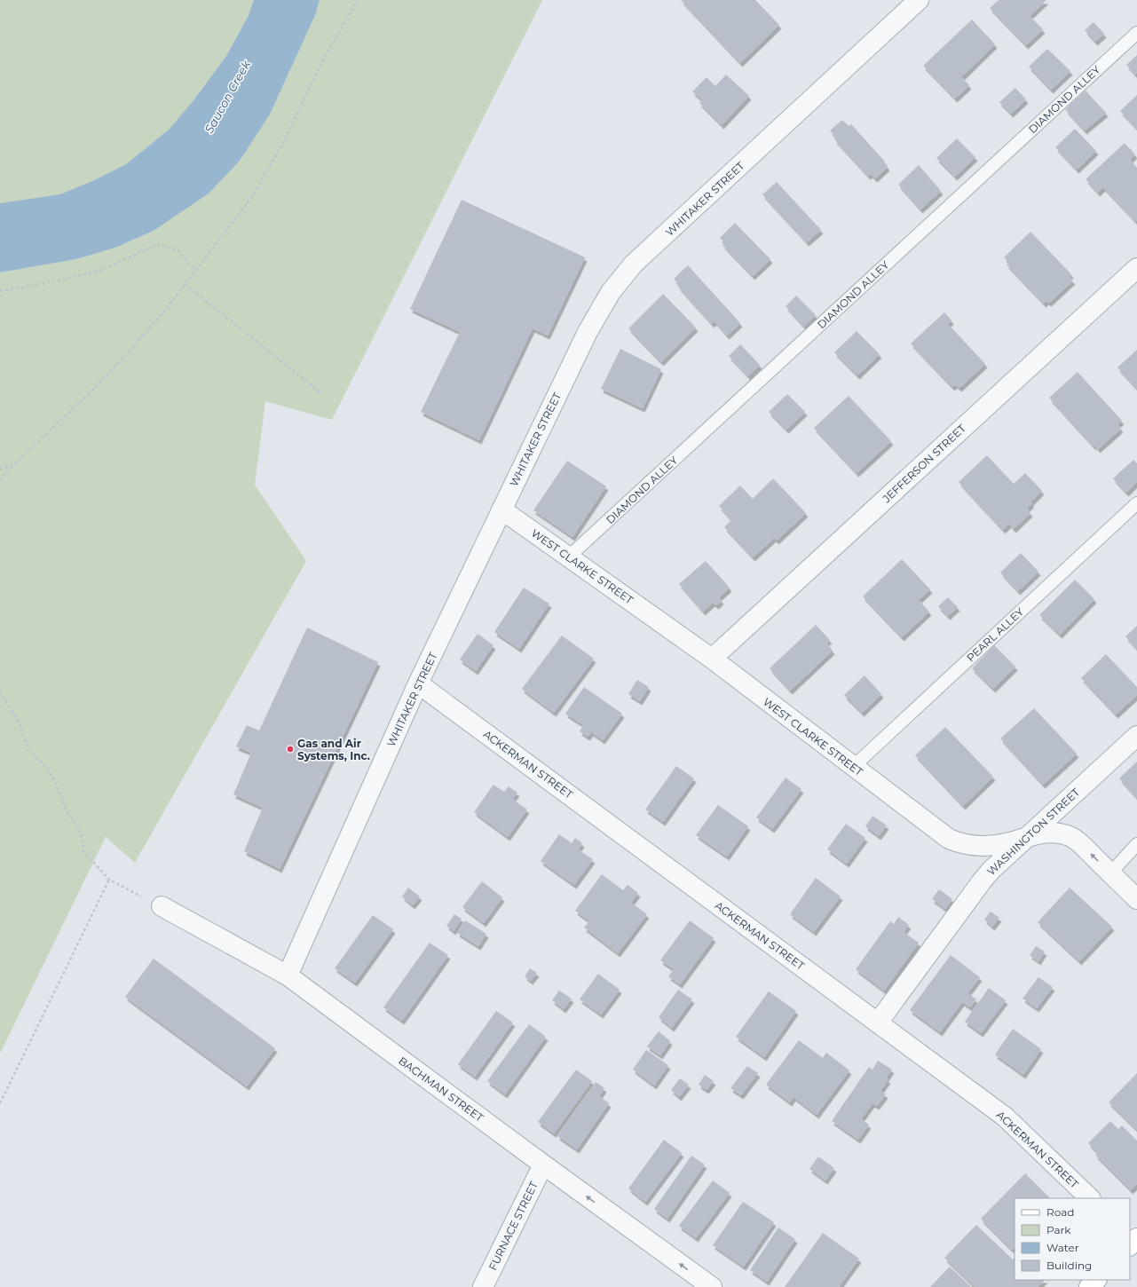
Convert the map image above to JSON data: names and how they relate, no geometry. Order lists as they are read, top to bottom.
{
  "streets": {
    "street": [
      "WHITAKER STREET",
      "JEFFERSON STREET",
      "WEST CLARKE STREET",
      "ACKERMAN STREET",
      "WASHINGTON STREET",
      "BACHMAN STREET",
      "FURNACE STREET"
    ],
    "lane": ["DIAMOND ALLEY", "PEARL ALLEY"]
  },
  "crossings": [
    ["DIAMOND ALLEY", "WEST CLARKE STREET"],
    ["WHITAKER STREET", "WEST CLARKE STREET"],
    ["WHITAKER STREET", "ACKERMAN STREET"],
    ["WHITAKER STREET", "BACHMAN STREET"],
    ["JEFFERSON STREET", "WEST CLARKE STREET"],
    ["WEST CLARKE STREET", "PEARL ALLEY"],
    ["WEST CLARKE STREET", "WASHINGTON STREET"],
    ["ACKERMAN STREET", "WASHINGTON STREET"],
    ["BACHMAN STREET", "FURNACE STREET"]
  ],
  "water": ["Saucon Creek"],
  "places": ["Gas and Air Systems, Inc."],
  "legend": [
    "Road",
    "Park",
    "Water",
    "Building"
  ]
}
